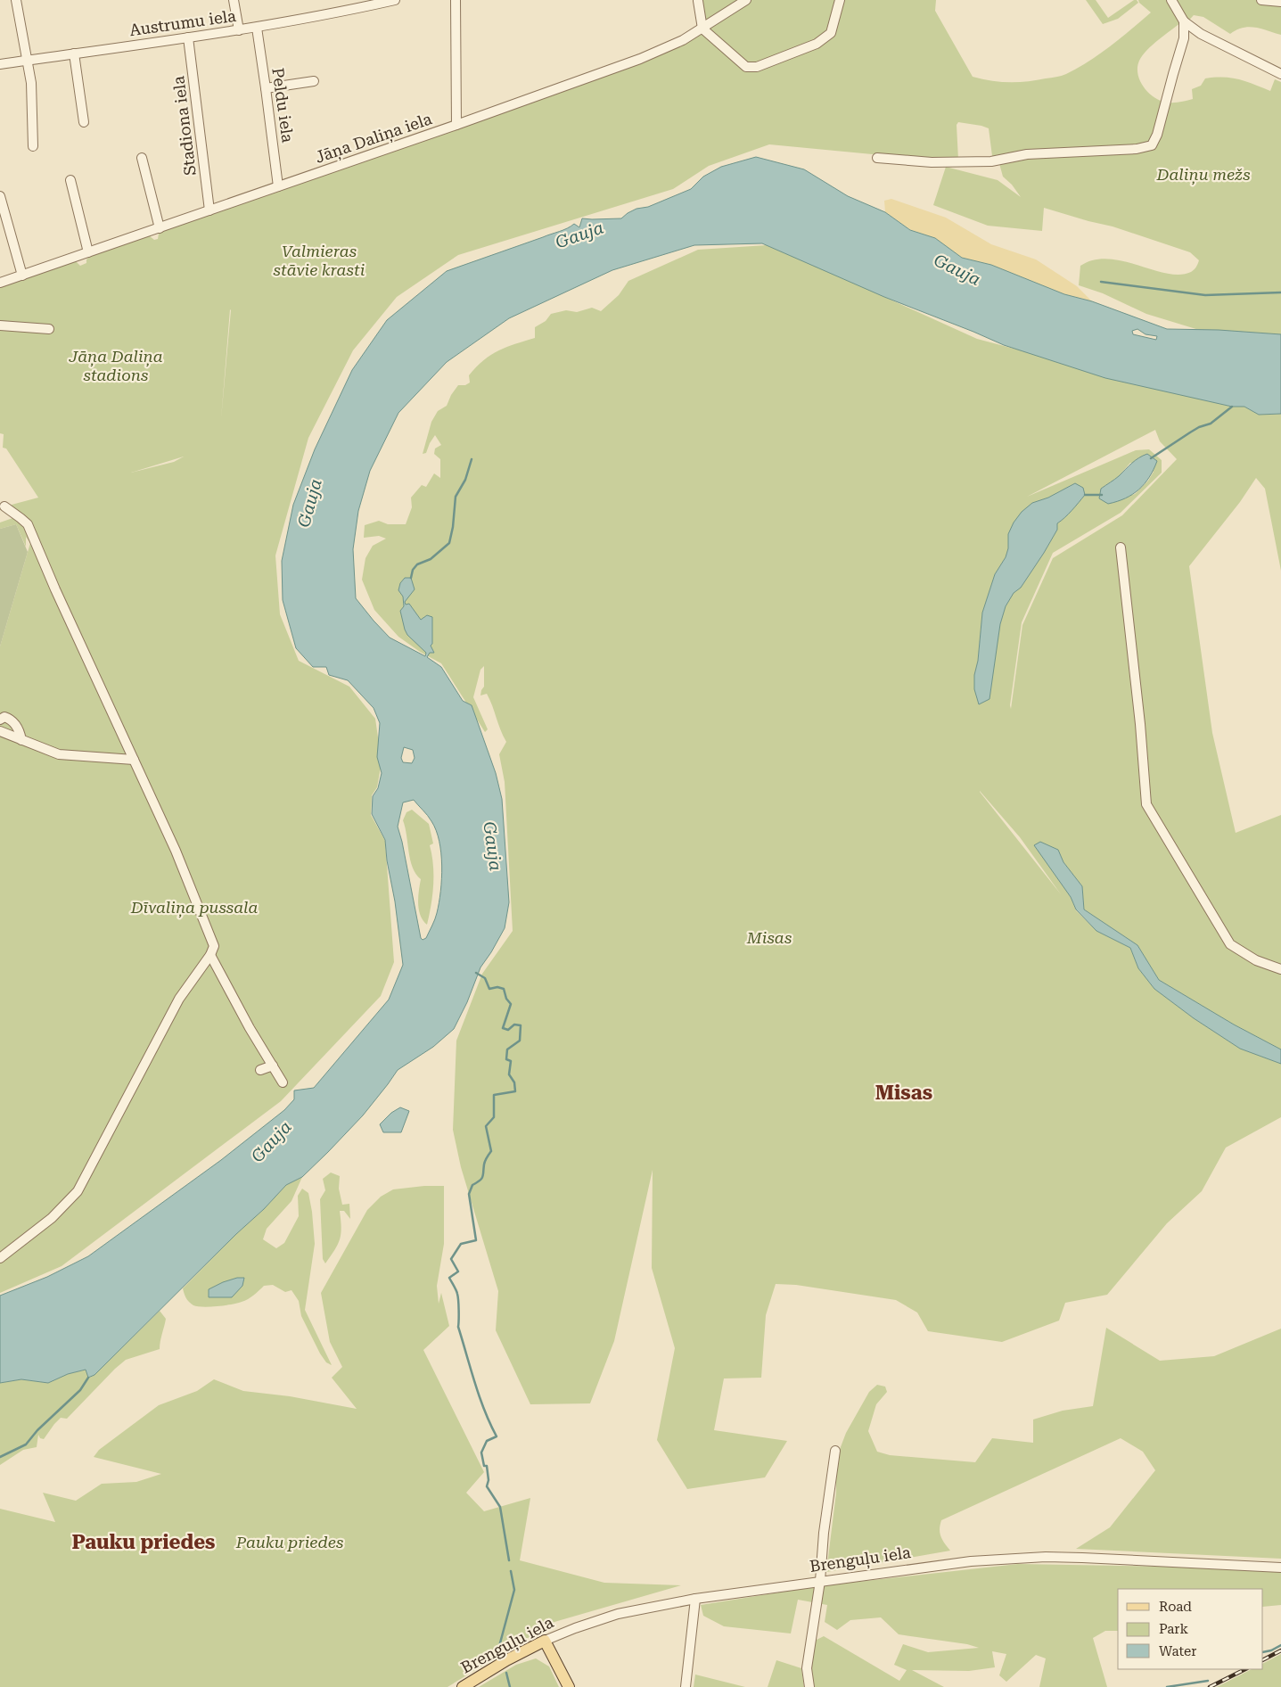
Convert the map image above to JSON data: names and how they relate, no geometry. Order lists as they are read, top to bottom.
{
  "streets": {
    "main road": ["Brenguļu iela"],
    "street": [
      "Austrumu iela",
      "Peldu iela",
      "Stadiona iela",
      "Jāņa Daliņa iela"
    ]
  },
  "crossings": [
    ["Austrumu iela", "Peldu iela"],
    ["Austrumu iela", "Stadiona iela"],
    ["Peldu iela", "Jāņa Daliņa iela"],
    ["Stadiona iela", "Jāņa Daliņa iela"]
  ],
  "districts": ["Misas", "Pauku priedes"],
  "water": ["Gauja"],
  "parks": [
    "Daliņu mežs",
    "Valmieras stāvie krasti",
    "Jāņa Daliņa stadions",
    "Dīvaliņa pussala",
    "Misas",
    "Pauku priedes"
  ],
  "legend": ["Road", "Park", "Water"]
}
